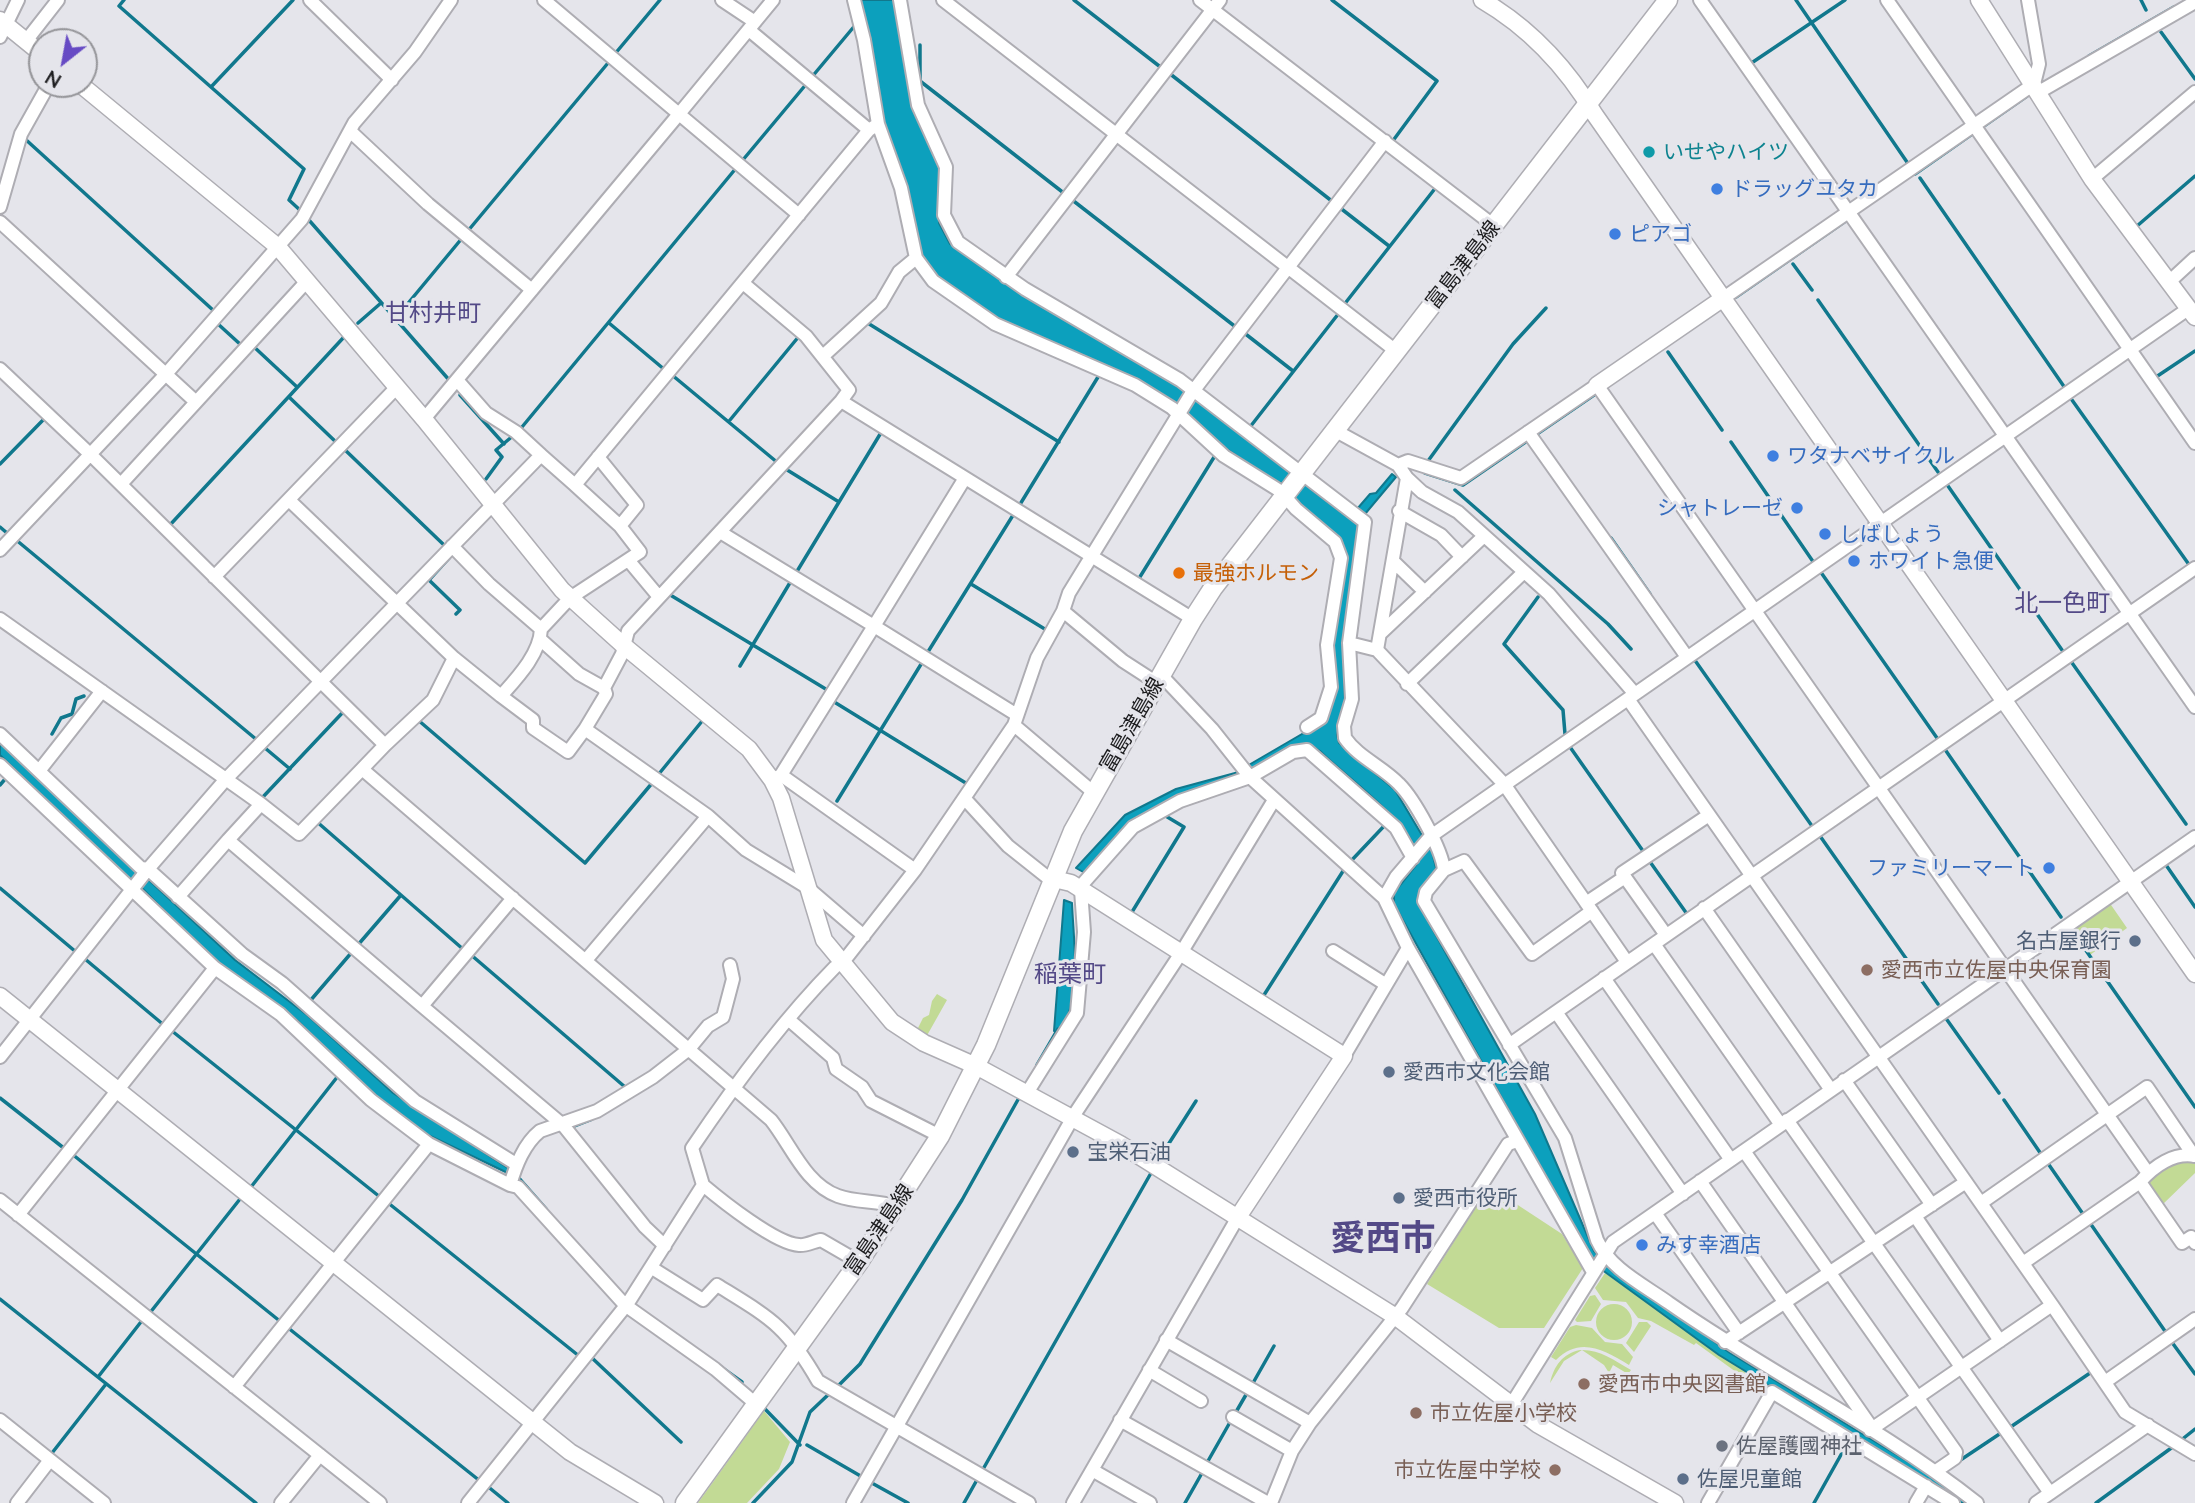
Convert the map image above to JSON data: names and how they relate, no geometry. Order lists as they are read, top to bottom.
{
  "streets": {
    "main road": ["富島津島線"]
  },
  "districts": [
    "甘村井町",
    "北一色町",
    "稲葉町",
    "愛西市"
  ],
  "places": [
    "いせやハイツ",
    "ドラッグユタカ",
    "ピアゴ",
    "ワタナベサイクル",
    "シャトレーゼ",
    "しばしょう",
    "ホワイト急便",
    "最強ホルモン",
    "ファミリーマート",
    "名古屋銀行",
    "愛西市立佐屋中央保育園",
    "愛西市文化会館",
    "宝栄石油",
    "愛西市役所",
    "みす幸酒店",
    "愛西市中央図書館",
    "市立佐屋小学校",
    "佐屋護國神社",
    "市立佐屋中学校",
    "佐屋児童館"
  ],
  "north": "bottom left"
}
